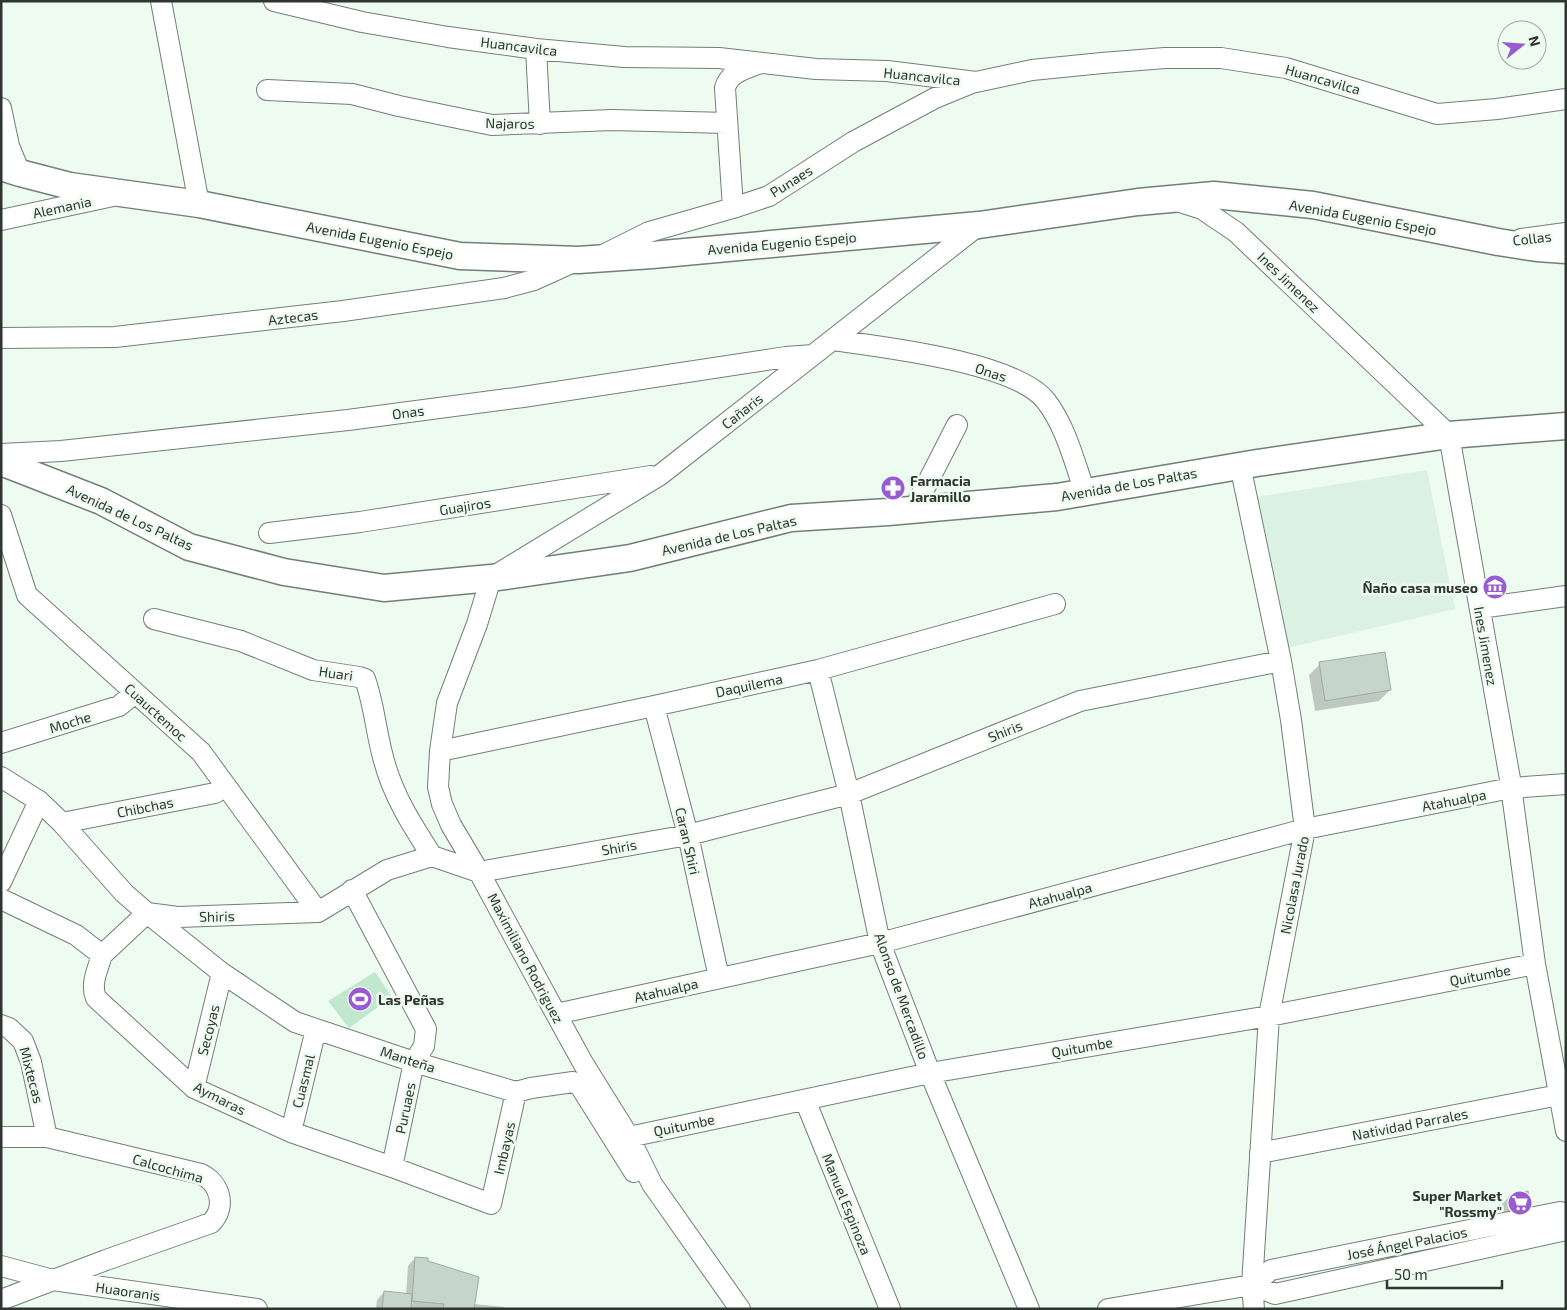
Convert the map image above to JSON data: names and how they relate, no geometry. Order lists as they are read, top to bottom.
{
  "streets": {
    "main road": ["Avenida Eugenio Espejo", "Avenida de Los Paltas"],
    "street": [
      "Huancavilca",
      "Najaros",
      "Punaes",
      "Alemania",
      "Collas",
      "Ines Jimenez",
      "Aztecas",
      "Onas",
      "Cañaris",
      "Guajiros",
      "Huari",
      "Daquilema",
      "Cuauctemoc",
      "Moche",
      "Shiris",
      "Atahualpa",
      "Chibchas",
      "Caran Shiri",
      "Nicolasa Jurado",
      "Maximiliano Rodriguez",
      "Quitumbe",
      "Alonso de Mercadillo",
      "Secoyas",
      "Manteña",
      "Mixtecas",
      "Cuasmal",
      "Aymaras",
      "Puruaes",
      "Natividad Parrales",
      "Imbayas",
      "Calcochima",
      "Manuel Espinoza",
      "José Ángel Palacios",
      "Huaoranis"
    ]
  },
  "crossings": [
    ["Huancavilca", "Punaes"],
    ["Punaes", "Avenida Eugenio Espejo"],
    ["Punaes", "Aztecas"],
    ["Alemania", "Avenida Eugenio Espejo"],
    ["Avenida Eugenio Espejo", "Collas"],
    ["Avenida Eugenio Espejo", "Ines Jimenez"],
    ["Avenida Eugenio Espejo", "Aztecas"],
    ["Avenida Eugenio Espejo", "Cañaris"],
    ["Ines Jimenez", "Avenida de Los Paltas"],
    ["Ines Jimenez", "Atahualpa"],
    ["Ines Jimenez", "Quitumbe"],
    ["Ines Jimenez", "Natividad Parrales"],
    ["Onas", "Cañaris"],
    ["Onas", "Avenida de Los Paltas"],
    ["Cañaris", "Avenida de Los Paltas"],
    ["Cañaris", "Guajiros"],
    ["Cañaris", "Maximiliano Rodriguez"],
    ["Avenida de Los Paltas", "Nicolasa Jurado"],
    ["Avenida de Los Paltas", "Maximiliano Rodriguez"],
    ["Huari", "Shiris"],
    ["Daquilema", "Caran Shiri"],
    ["Daquilema", "Maximiliano Rodriguez"],
    ["Daquilema", "Alonso de Mercadillo"],
    ["Cuauctemoc", "Moche"],
    ["Cuauctemoc", "Shiris"],
    ["Cuauctemoc", "Chibchas"],
    ["Shiris", "Caran Shiri"],
    ["Shiris", "Nicolasa Jurado"],
    ["Shiris", "Maximiliano Rodriguez"],
    ["Shiris", "Alonso de Mercadillo"],
    ["Shiris", "Manteña"],
    ["Atahualpa", "Caran Shiri"],
    ["Atahualpa", "Nicolasa Jurado"],
    ["Atahualpa", "Maximiliano Rodriguez"],
    ["Atahualpa", "Alonso de Mercadillo"],
    ["Nicolasa Jurado", "Quitumbe"],
    ["Nicolasa Jurado", "Natividad Parrales"],
    ["Nicolasa Jurado", "José Ángel Palacios"],
    ["Maximiliano Rodriguez", "Quitumbe"],
    ["Maximiliano Rodriguez", "Manteña"],
    ["Quitumbe", "Alonso de Mercadillo"],
    ["Quitumbe", "Manuel Espinoza"],
    ["Secoyas", "Manteña"],
    ["Secoyas", "Aymaras"],
    ["Manteña", "Cuasmal"],
    ["Manteña", "Puruaes"],
    ["Manteña", "Imbayas"],
    ["Mixtecas", "Calcochima"],
    ["Cuasmal", "Aymaras"],
    ["Aymaras", "Puruaes"],
    ["Aymaras", "Imbayas"],
    ["Calcochima", "Huaoranis"]
  ],
  "places": {
    "pharmacy": ["Farmacia Jaramillo"],
    "museum": ["Ñaño casa museo"],
    "sports": ["Las Peñas"],
    "supermarket": ["Super Market \"Rossmy\""]
  },
  "scale_bar": "50 m",
  "north": "right"
}
